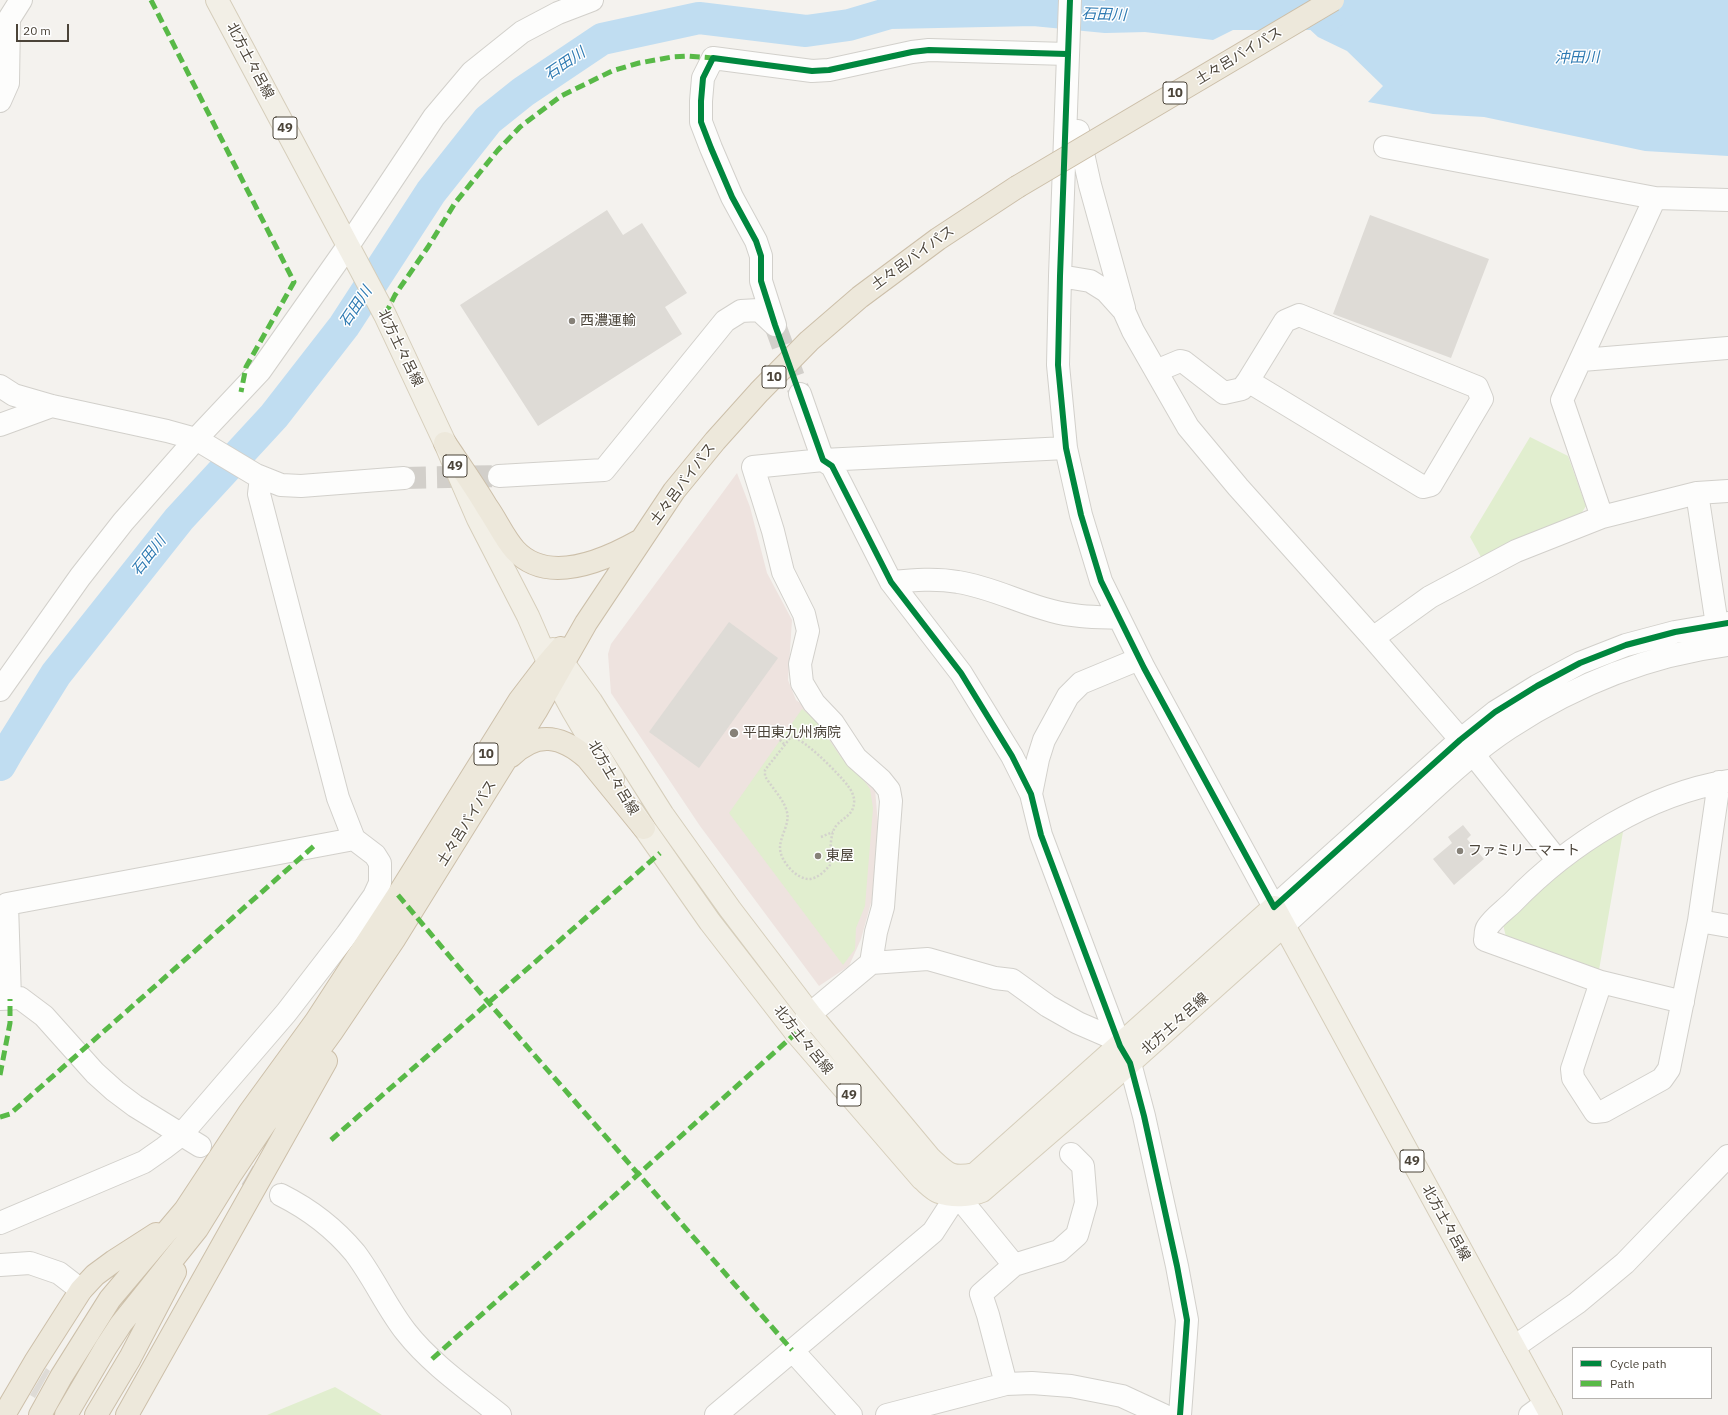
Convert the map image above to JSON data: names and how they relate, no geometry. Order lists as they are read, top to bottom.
{
  "streets": {
    "highway": ["土々呂バイパス", "10"],
    "main road": ["北方土々呂線", "49"]
  },
  "crossings": [
    ["土々呂バイパス", "北方土々呂線"]
  ],
  "water": ["石田川", "沖田川"],
  "places": [
    "西濃運輸",
    "平田東九州病院",
    "ファミリーマート",
    "東屋"
  ],
  "legend": ["Cycle path", "Path"],
  "scale_bar": "20 m"
}
